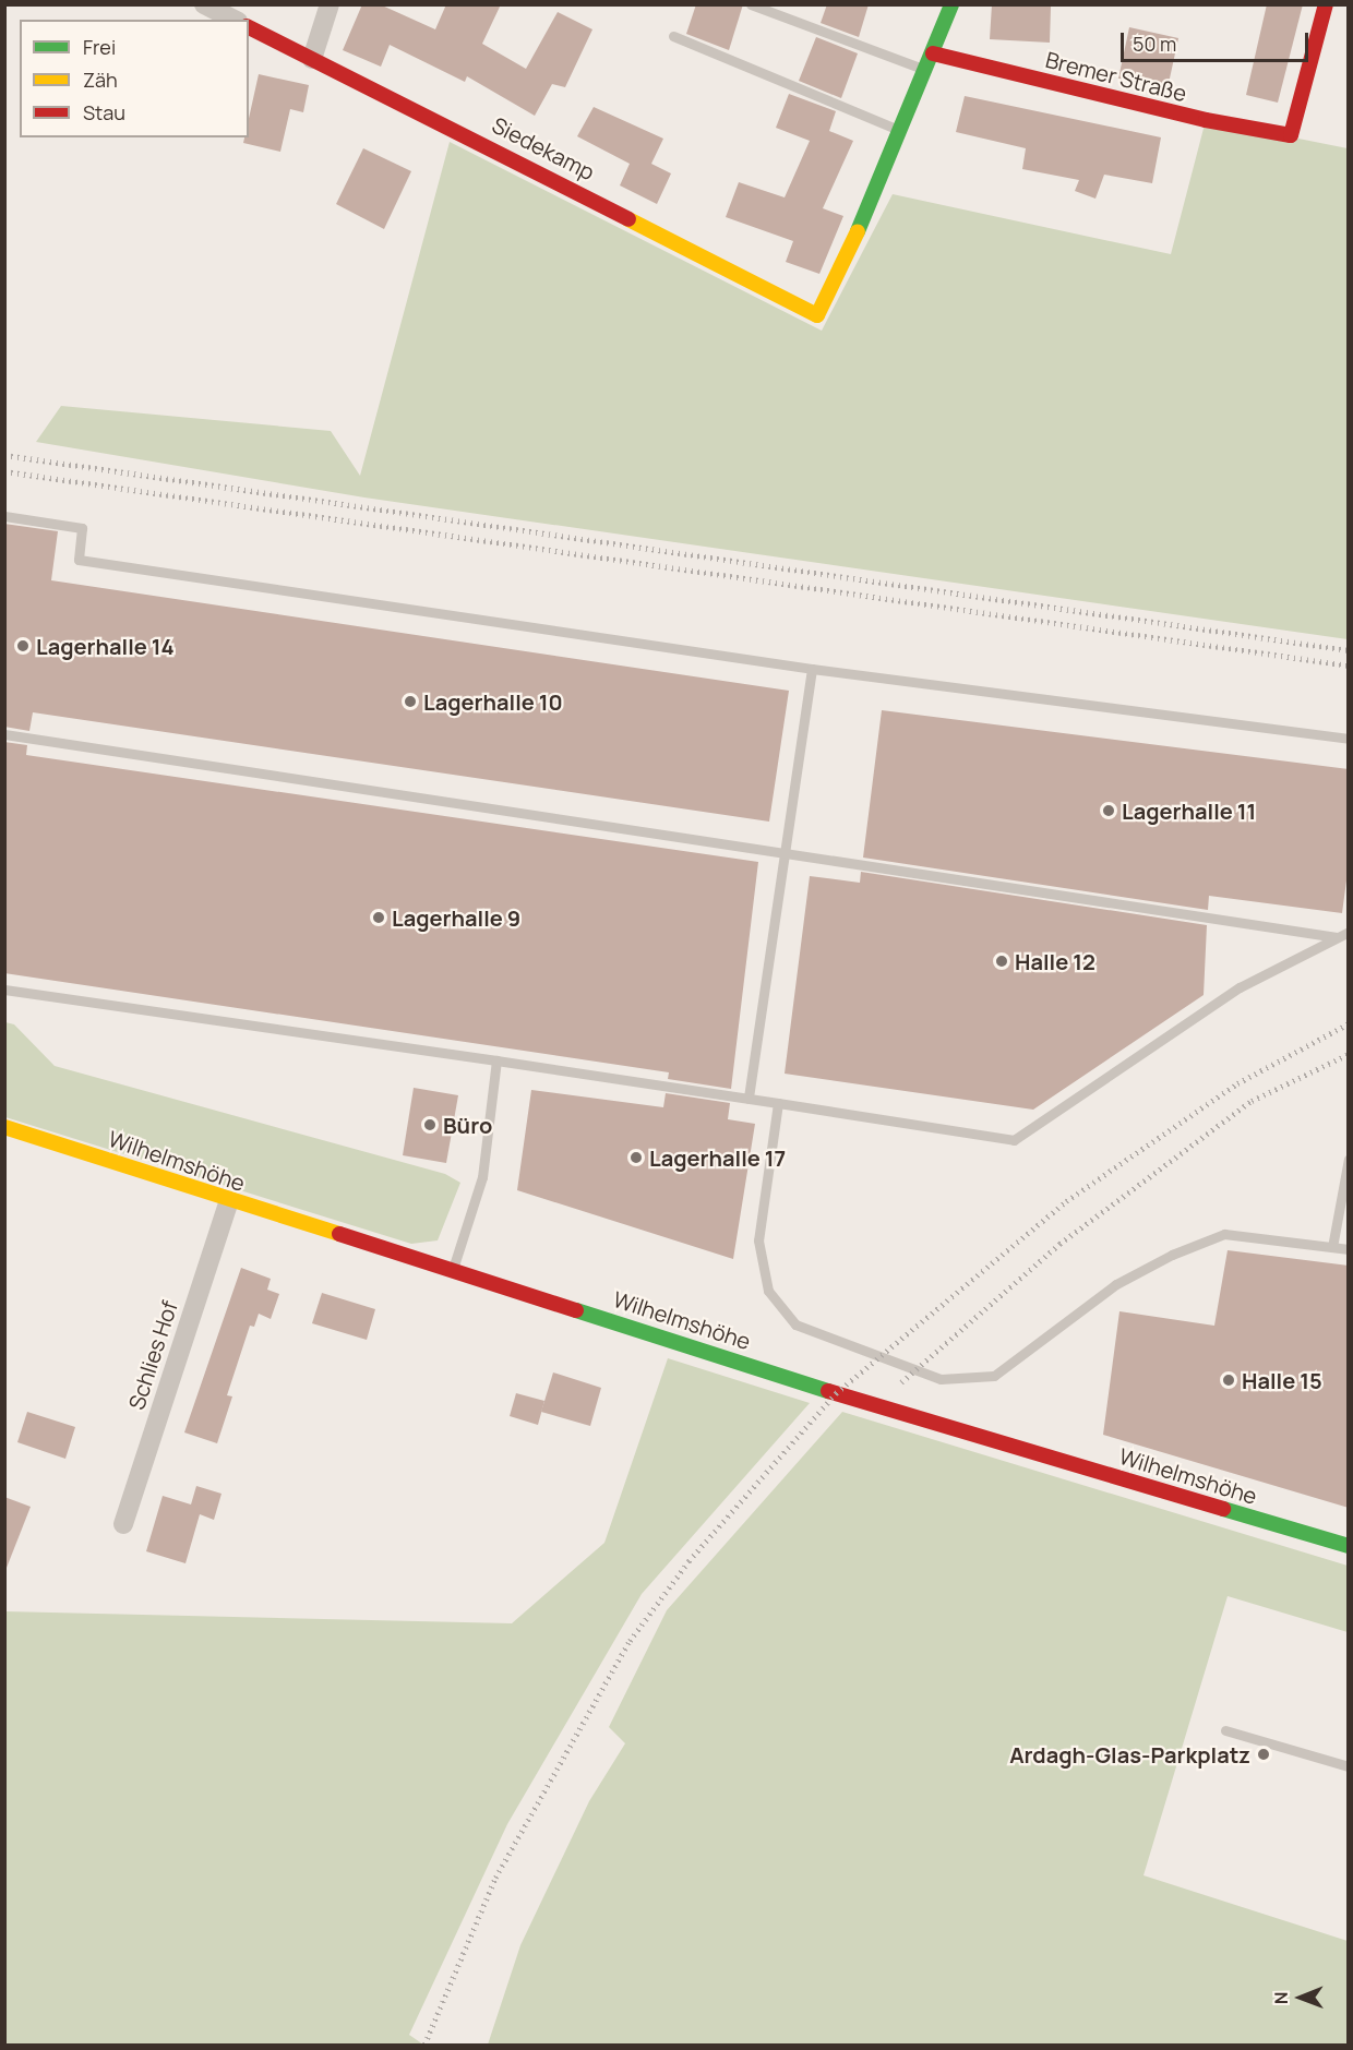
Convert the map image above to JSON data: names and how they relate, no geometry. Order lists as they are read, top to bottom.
{
  "streets": {
    "street": [
      "Bremer Straße",
      "Siedekamp",
      "Wilhelmshöhe",
      "Schlies Hof"
    ]
  },
  "crossings": [
    ["Wilhelmshöhe", "Schlies Hof"]
  ],
  "places": [
    "Lagerhalle 14",
    "Lagerhalle 10",
    "Lagerhalle 11",
    "Lagerhalle 9",
    "Halle 12",
    "Büro",
    "Lagerhalle 17",
    "Halle 15",
    "Ardagh-Glas-Parkplatz"
  ],
  "legend": ["Frei", "Zäh", "Stau"],
  "scale_bar": "50 m",
  "north": "left"
}
